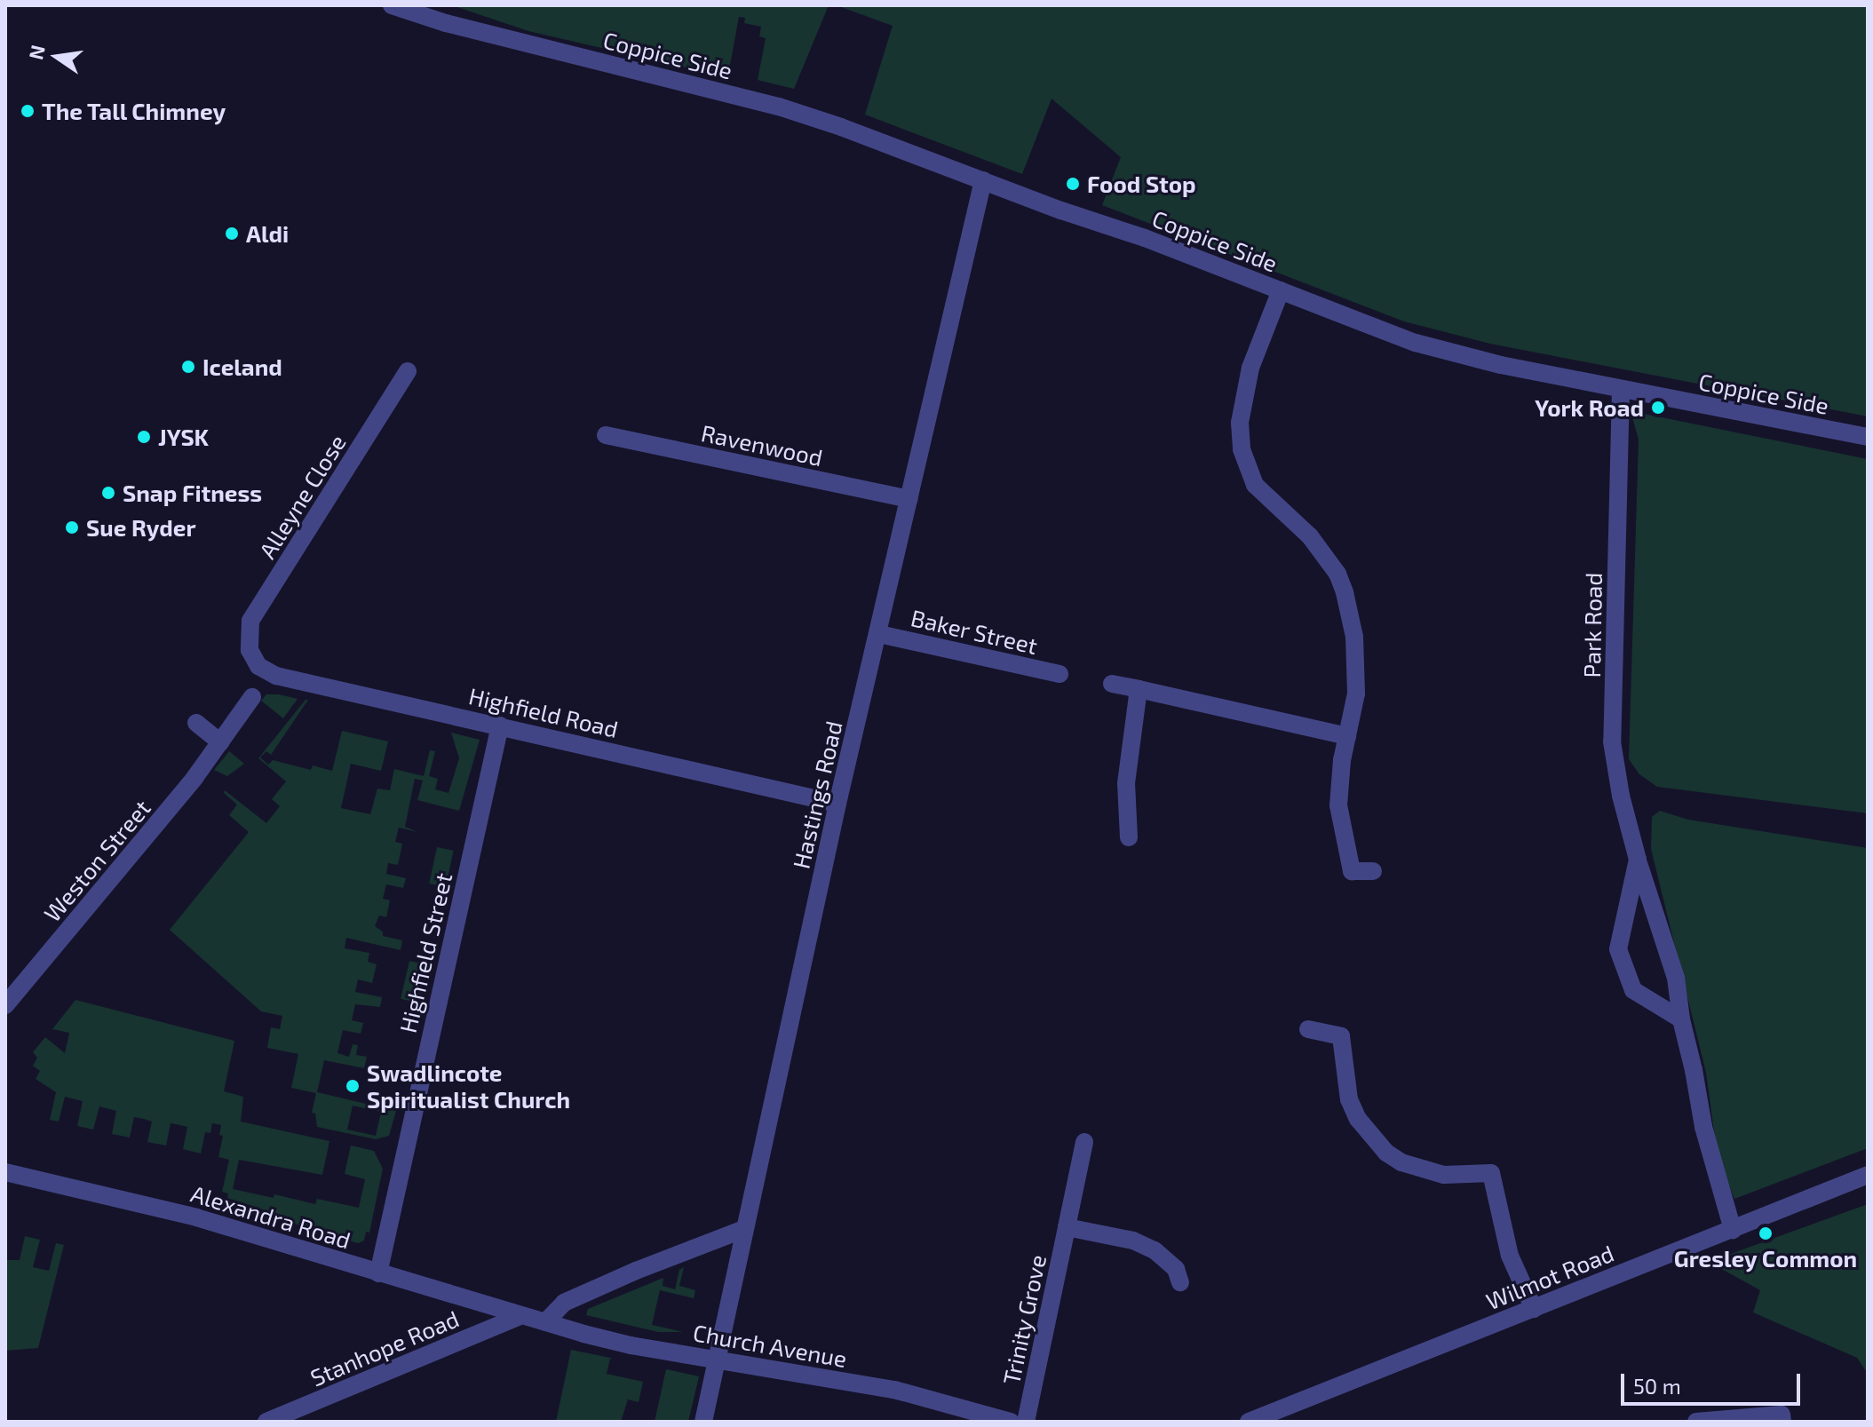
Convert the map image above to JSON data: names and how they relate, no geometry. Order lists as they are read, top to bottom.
{
  "streets": {
    "street": [
      "Coppice Side",
      "Ravenwood",
      "Alleyne Close",
      "Park Road",
      "Baker Street",
      "Highfield Road",
      "Hastings Road",
      "Weston Street",
      "Highfield Street",
      "Alexandra Road",
      "Wilmot Road",
      "Trinity Grove",
      "Church Avenue",
      "Stanhope Road"
    ]
  },
  "crossings": [
    ["Coppice Side", "Park Road"],
    ["Coppice Side", "Hastings Road"],
    ["Ravenwood", "Hastings Road"],
    ["Alleyne Close", "Highfield Road"],
    ["Park Road", "Wilmot Road"],
    ["Baker Street", "Hastings Road"],
    ["Highfield Road", "Hastings Road"],
    ["Highfield Road", "Highfield Street"],
    ["Hastings Road", "Church Avenue"],
    ["Highfield Street", "Alexandra Road"],
    ["Alexandra Road", "Church Avenue"],
    ["Alexandra Road", "Stanhope Road"],
    ["Church Avenue", "Stanhope Road"]
  ],
  "places": [
    "The Tall Chimney",
    "Food Stop",
    "Aldi",
    "Iceland",
    "York Road",
    "JYSK",
    "Snap Fitness",
    "Sue Ryder",
    "Swadlincote Spiritualist Church",
    "Gresley Common"
  ],
  "scale_bar": "50 m",
  "north": "left"
}
